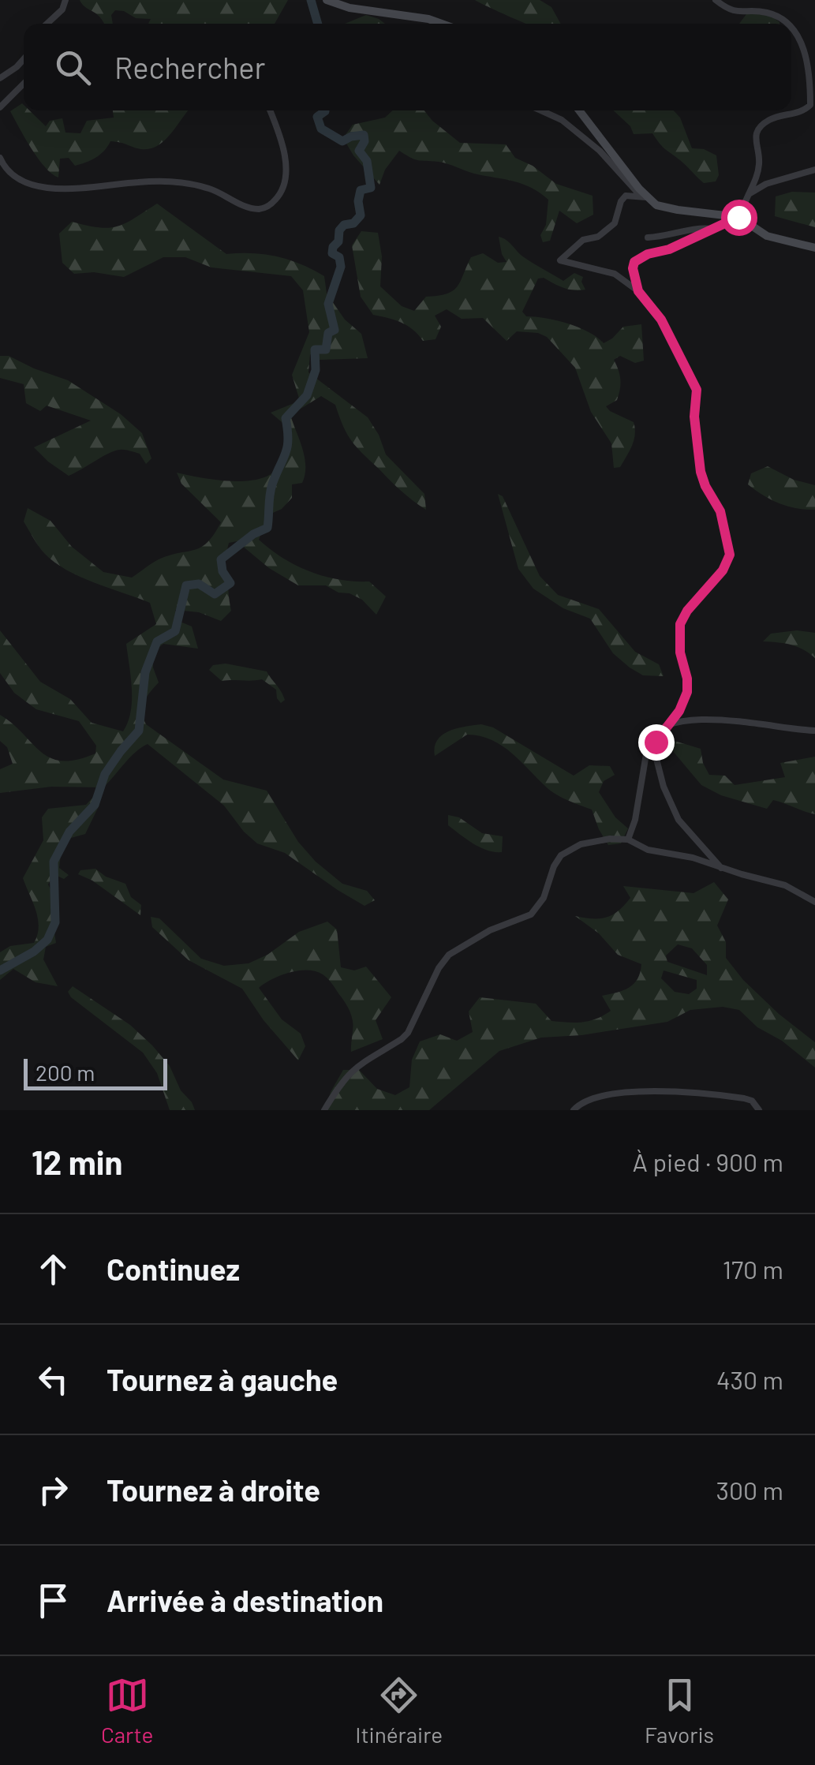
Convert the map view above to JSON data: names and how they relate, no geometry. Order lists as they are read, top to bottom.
{
  "scale_bar": "200 m",
  "page": {
    "search": "Rechercher",
    "scale": "200 m",
    "heading": ["12 min", "À pied · 900 m"],
    "list": [
      ["Continuez", "170 m"],
      ["Tournez à gauche", "430 m"],
      ["Tournez à droite", "300 m"],
      "Arrivée à destination"
    ],
    "nav": ["Carte", "Itinéraire", "Favoris"]
  }
}
